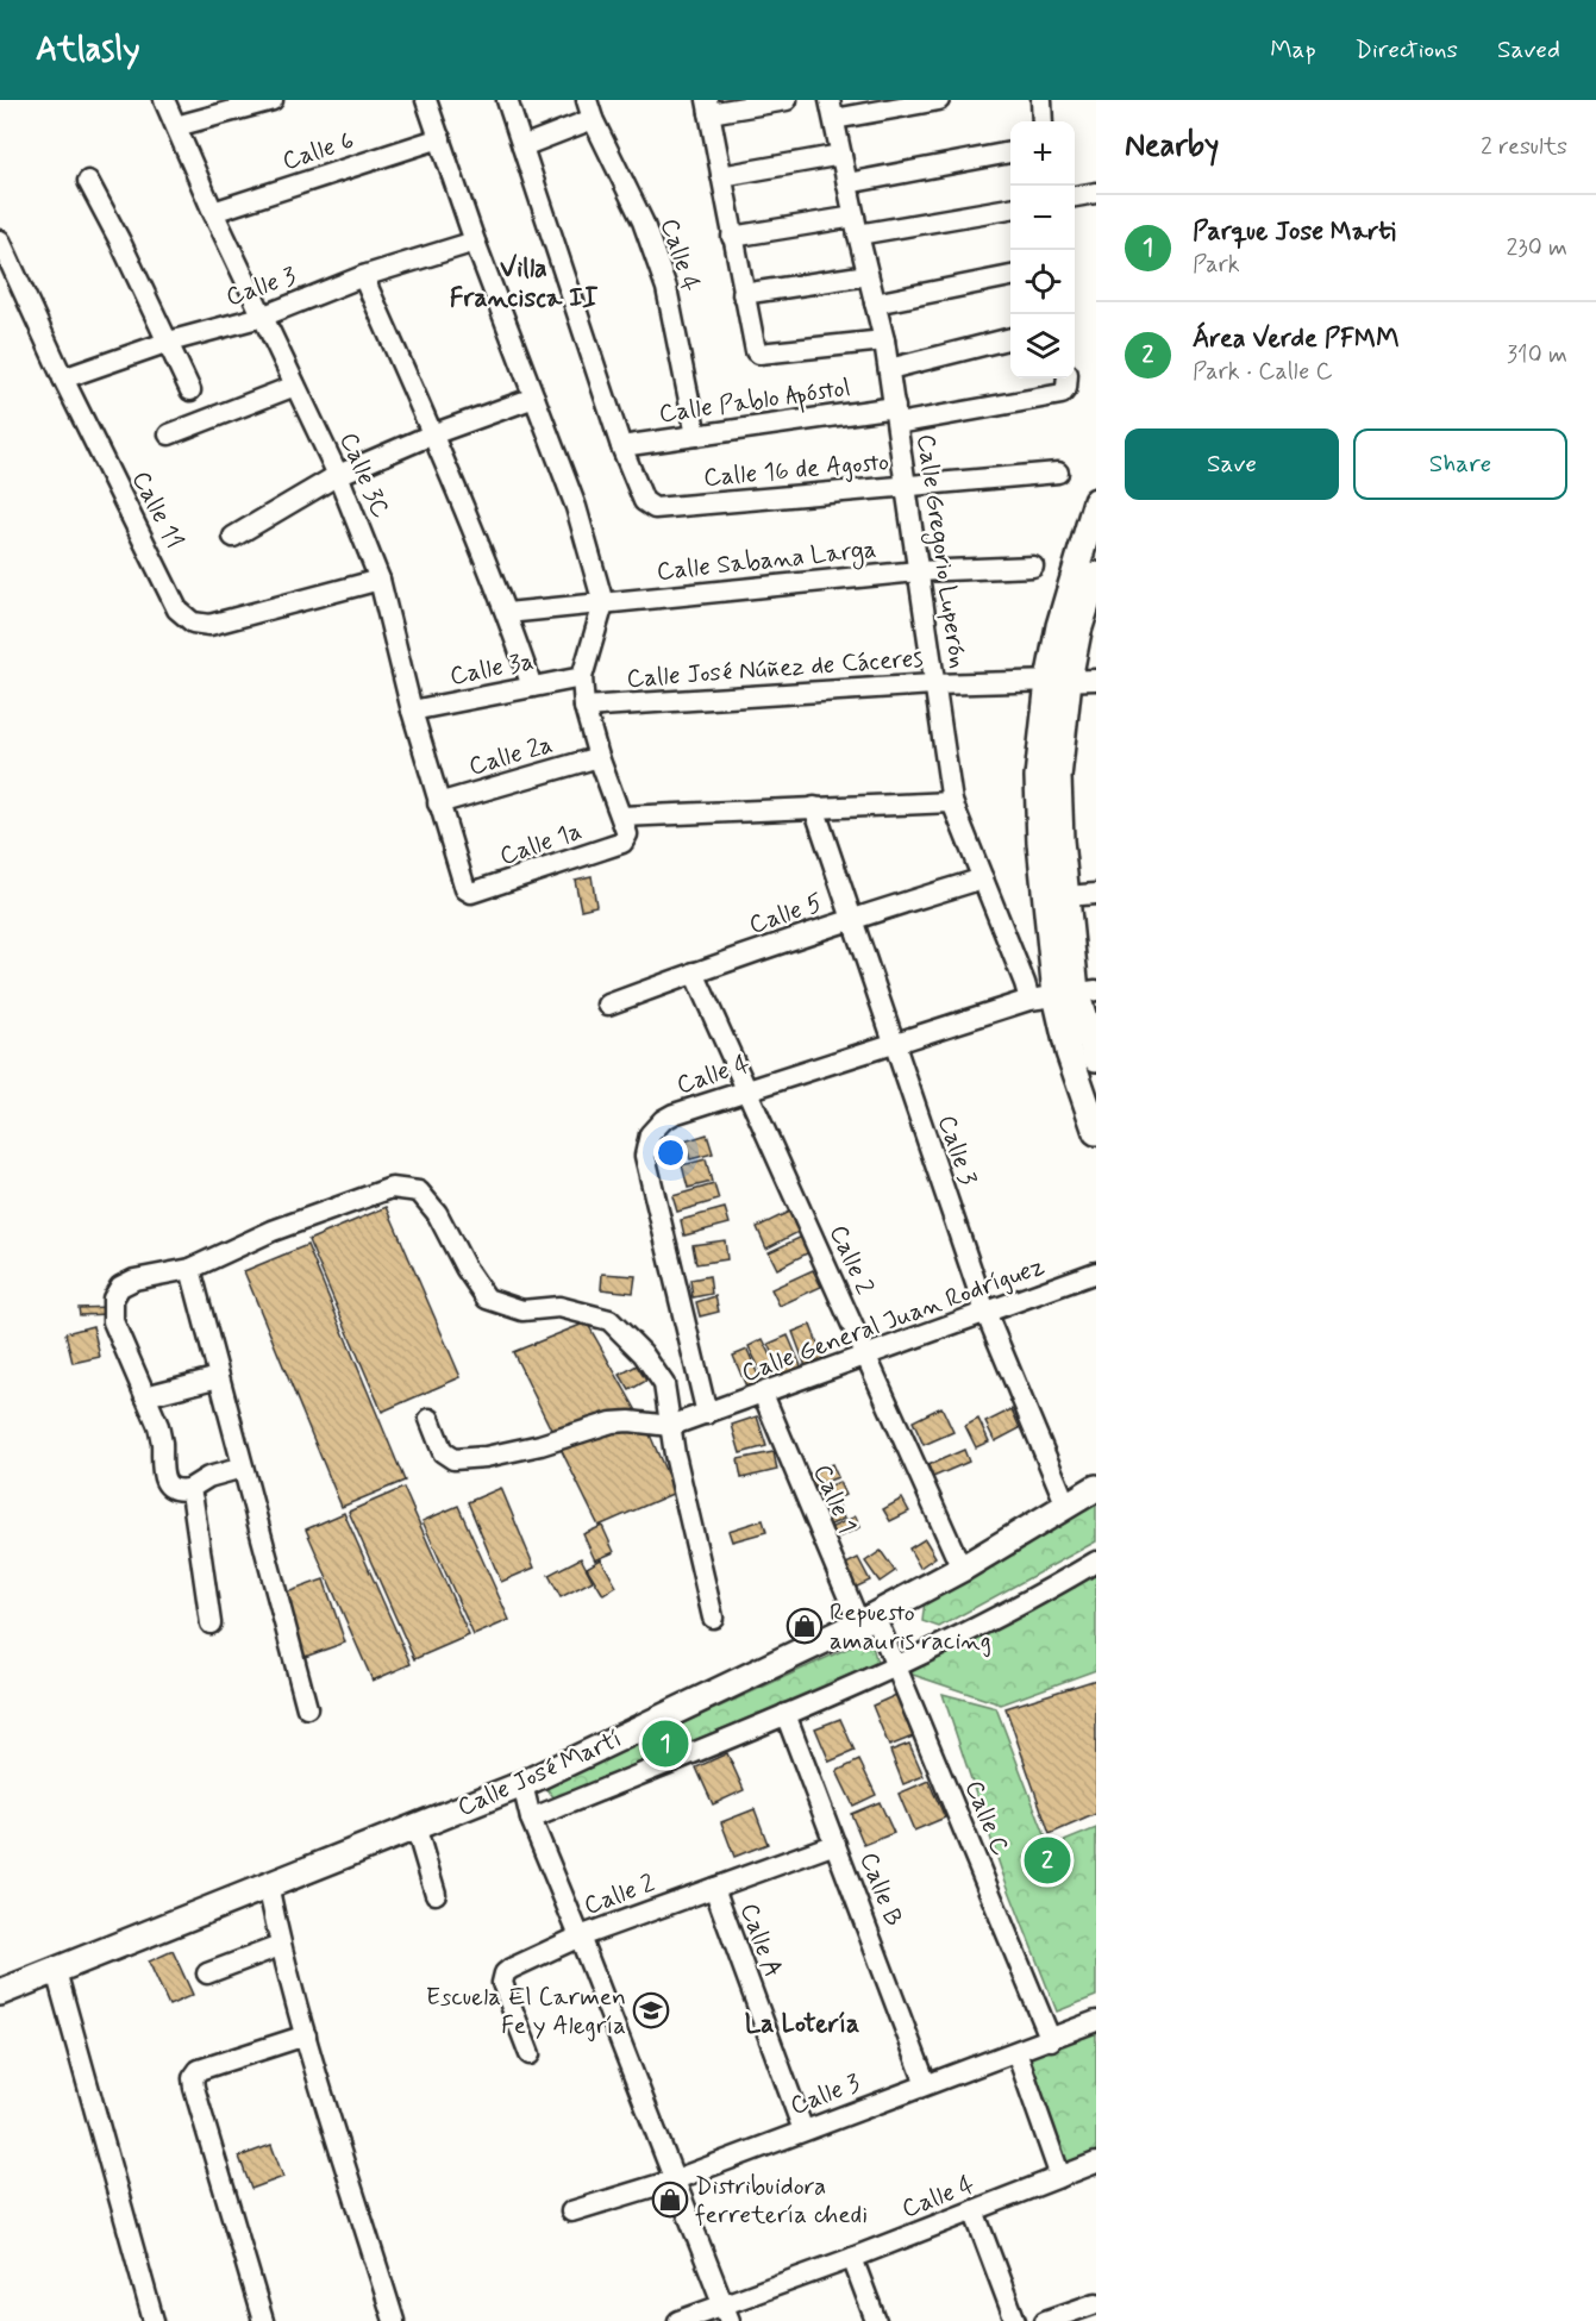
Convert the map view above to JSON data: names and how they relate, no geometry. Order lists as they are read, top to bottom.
{
  "streets": {
    "main road": ["Calle José Martí"],
    "street": [
      "Calle 6",
      "Calle 4",
      "Calle 3",
      "Calle Pablo Apóstol",
      "Calle 16 de Agosto",
      "Calle 3C",
      "Calle 11",
      "Calle Gregorio Luperón",
      "Calle Sabana Larga",
      "Calle 3a",
      "Calle José Núñez de Cáceres",
      "Calle 2a",
      "Calle 1a",
      "Calle 5",
      "Calle 2",
      "Calle General Juan Rodríguez",
      "Calle 1",
      "Calle C",
      "Calle B",
      "Calle A"
    ]
  },
  "crossings": [
    ["Calle 6", "Calle 3C"],
    ["Calle 4", "Calle 3"],
    ["Calle 4", "Calle Pablo Apóstol"],
    ["Calle 4", "Calle Gregorio Luperón"],
    ["Calle 4", "Calle 2"],
    ["Calle 4", "Calle General Juan Rodríguez"],
    ["Calle 3", "Calle 3C"],
    ["Calle 3", "Calle 11"],
    ["Calle 3", "Calle 5"],
    ["Calle 3", "Calle General Juan Rodríguez"],
    ["Calle 3", "Calle José Martí"],
    ["Calle 3", "Calle C"],
    ["Calle 3", "Calle B"],
    ["Calle 3", "Calle A"],
    ["Calle Pablo Apóstol", "Calle 16 de Agosto"],
    ["Calle Pablo Apóstol", "Calle Gregorio Luperón"],
    ["Calle 16 de Agosto", "Calle Gregorio Luperón"],
    ["Calle 3C", "Calle 11"],
    ["Calle 3C", "Calle 3a"],
    ["Calle 3C", "Calle 2a"],
    ["Calle 3C", "Calle 1a"],
    ["Calle Gregorio Luperón", "Calle Sabana Larga"],
    ["Calle Gregorio Luperón", "Calle José Núñez de Cáceres"],
    ["Calle Gregorio Luperón", "Calle 5"],
    ["Calle 5", "Calle 2"],
    ["Calle 2", "Calle General Juan Rodríguez"],
    ["Calle 2", "Calle José Martí"],
    ["Calle 2", "Calle B"],
    ["Calle 2", "Calle A"],
    ["Calle General Juan Rodríguez", "Calle 1"],
    ["Calle 1", "Calle José Martí"],
    ["Calle 1", "Calle C"],
    ["Calle José Martí", "Calle C"]
  ],
  "districts": ["Villa Francisca II", "La Lotería"],
  "places": {
    "shop": ["Repuesto amauris racing", "Distribuidora ferretería chedi"],
    "school or university": ["Escuela El Carmen Fe y Alegría"]
  },
  "page": {
    "header": "Atlasly",
    "nav": ["Map", "Directions", "Saved"],
    "heading": ["Nearby", "2 results"],
    "map_buttons": ["+", "−"],
    "list": [
      {
        "mark": "1",
        "name": "Parque Jose Marti",
        "note": "Park",
        "value": "230 m"
      },
      {
        "mark": "2",
        "name": "Área Verde PFMM",
        "note": "Park · Calle C",
        "value": "310 m"
      }
    ],
    "buttons": ["Save", "Share"],
    "pins": ["1", "2"]
  }
}
